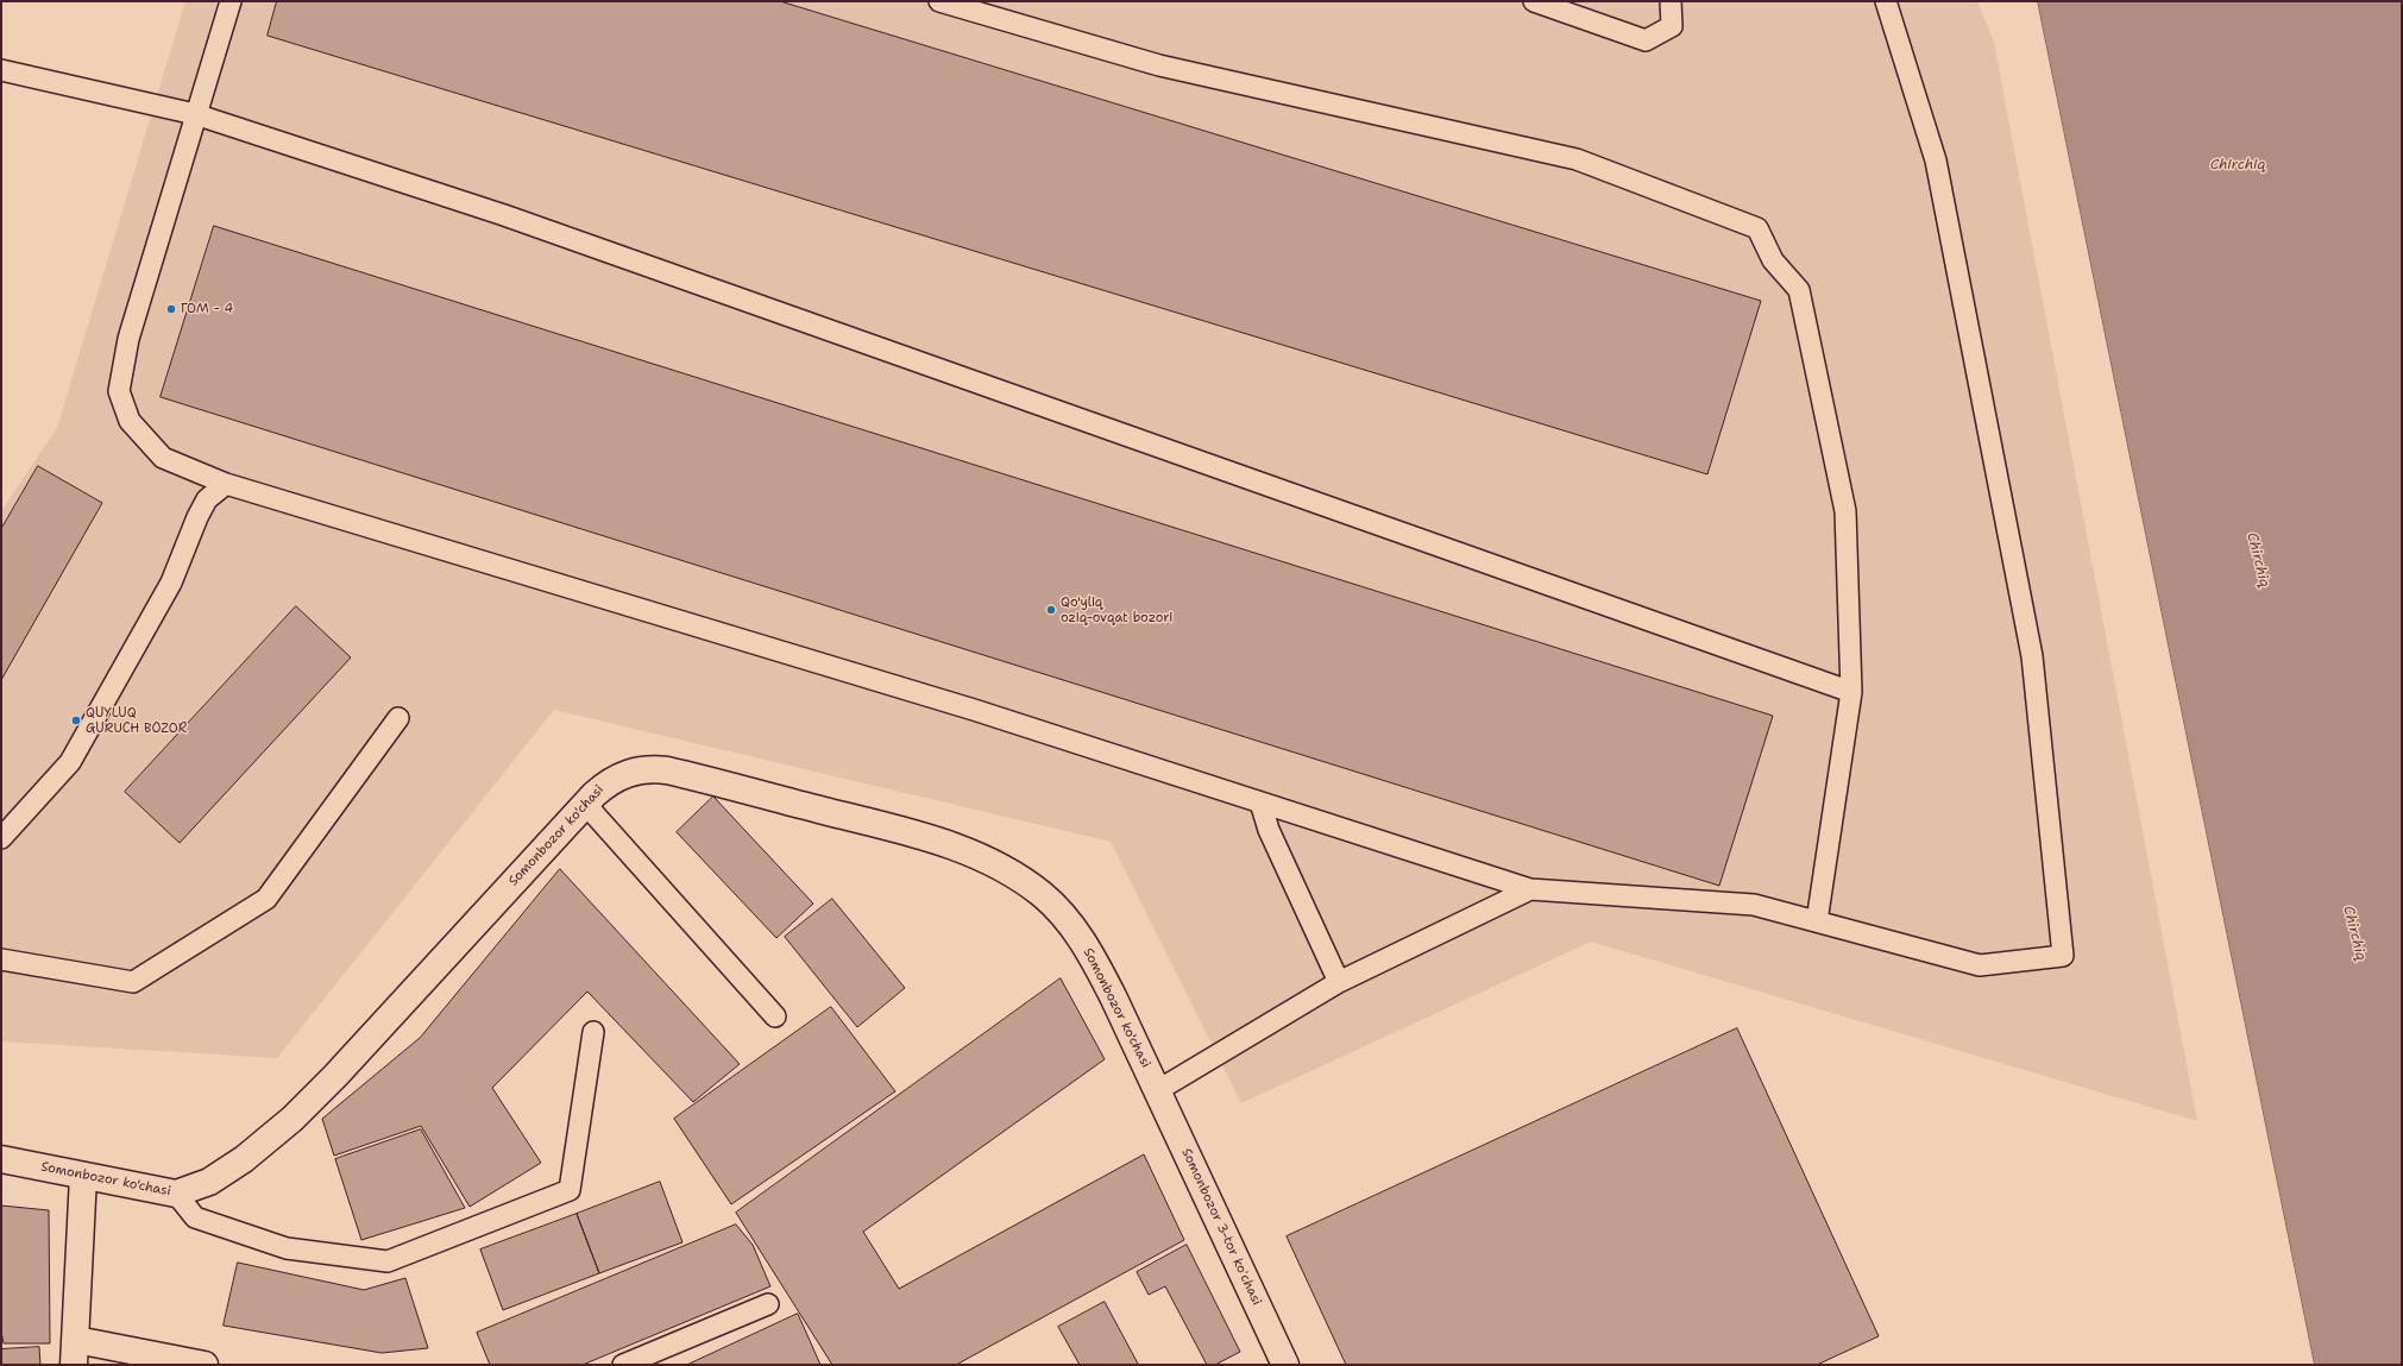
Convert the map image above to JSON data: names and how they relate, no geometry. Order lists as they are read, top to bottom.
{
  "streets": {
    "street": ["Somonbozor ko'chasi", "Somonbozor 3-tor koʻchasi"]
  },
  "crossings": [
    ["Somonbozor ko'chasi", "Somonbozor 3-tor koʻchasi"]
  ],
  "water": ["Chirchiq"],
  "places": ["ГОМ - 4", "Qo'yliq oziq-ovqat bozori", "QUYLUQ GURUCH BOZOR"]
}
